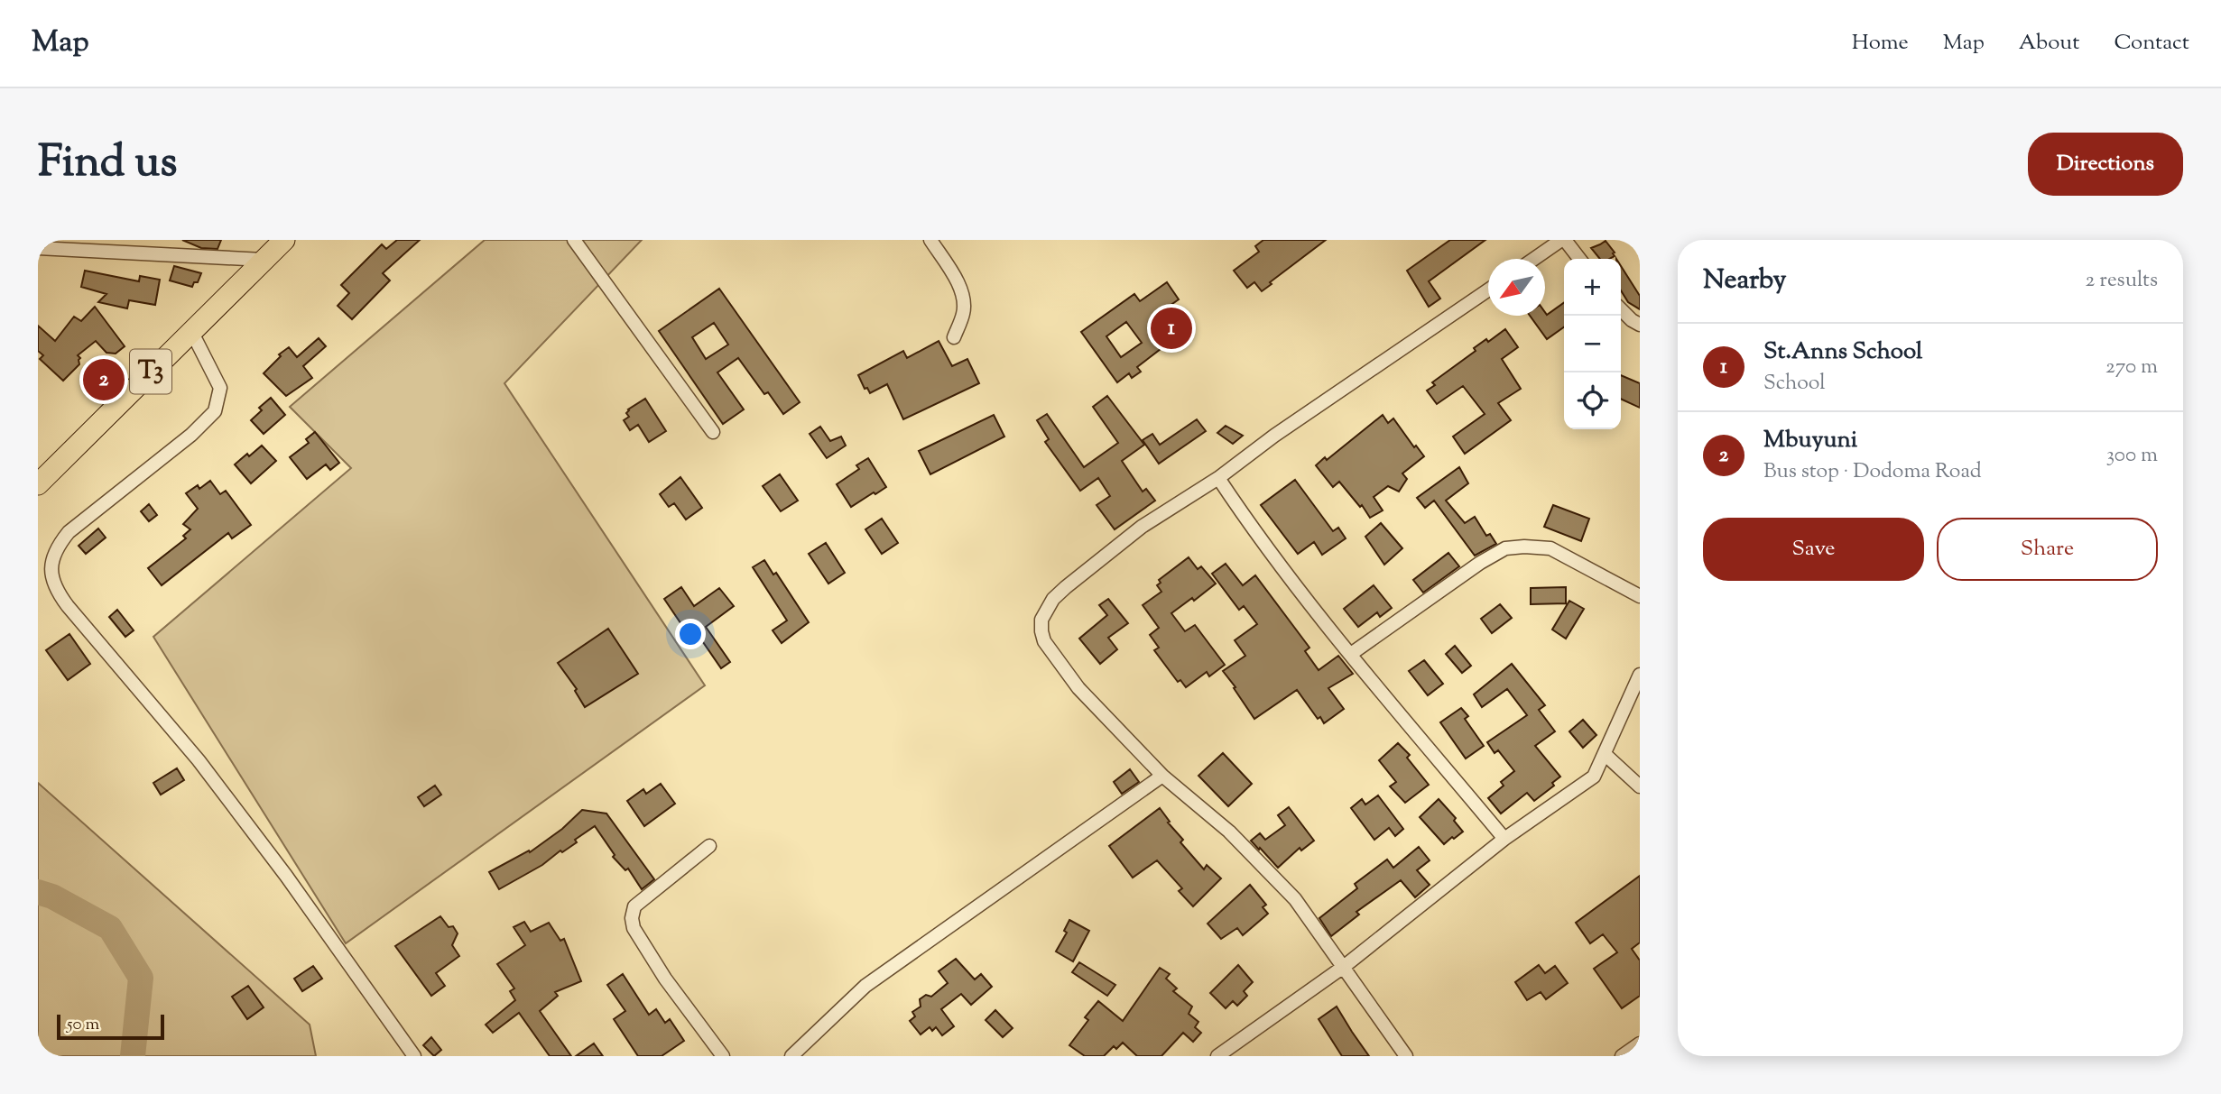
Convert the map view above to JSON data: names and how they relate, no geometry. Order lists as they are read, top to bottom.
{
  "streets": {
    "highway": ["T3"]
  },
  "scale_bar": "50 m",
  "north": "bottom left",
  "page": {
    "header": "Map",
    "nav": [
      "Home",
      "Map",
      "About",
      "Contact"
    ],
    "title": "Find us",
    "buttons": [
      "Directions",
      ["Save", "Share"]
    ],
    "heading": ["Nearby", "2 results"],
    "map_buttons": ["+", "−"],
    "pins": ["1", "2"],
    "list": [
      {
        "mark": "1",
        "name": "St.Anns School",
        "note": "School",
        "value": "270 m"
      },
      {
        "mark": "2",
        "name": "Mbuyuni",
        "note": "Bus stop · Dodoma Road",
        "value": "300 m"
      }
    ],
    "scale": "50 m"
  }
}
